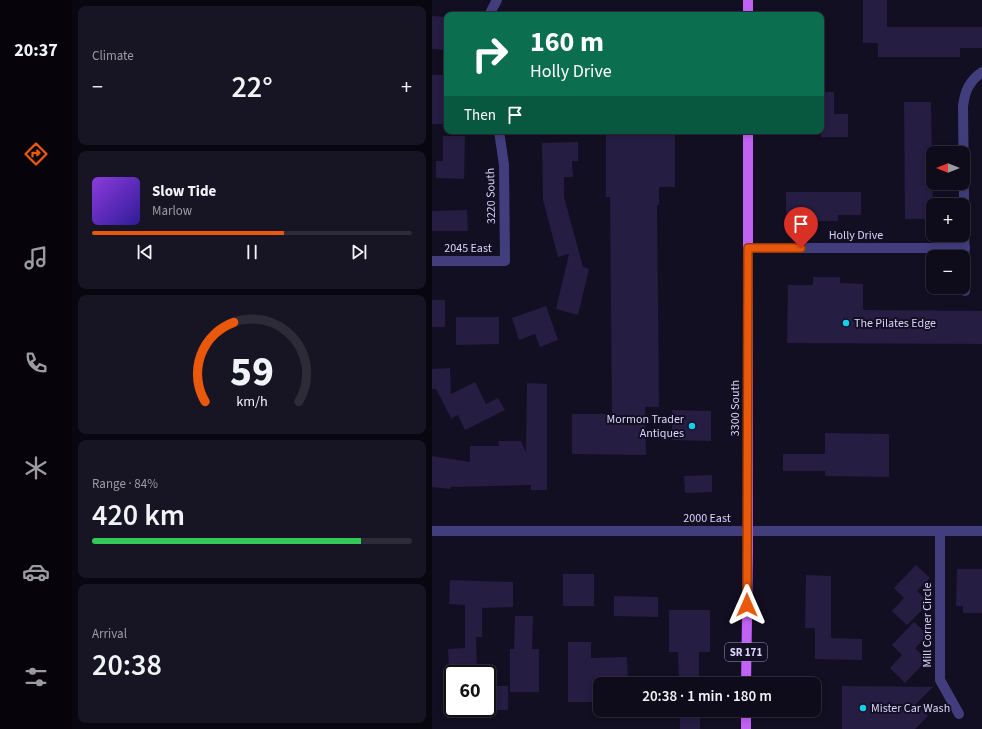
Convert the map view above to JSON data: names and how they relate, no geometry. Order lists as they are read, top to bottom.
{
  "streets": {
    "main road": ["3300 South", "SR 171"],
    "street": [
      "3220 South",
      "Holly Drive",
      "2045 East",
      "2000 East",
      "Mill Corner Circle"
    ]
  },
  "crossings": [
    ["3220 South", "2045 East"],
    ["Holly Drive", "3300 South"],
    ["3300 South", "2000 East"],
    ["2000 East", "Mill Corner Circle"]
  ],
  "places": ["The Pilates Edge", "Mormon Trader Antiques", "Mister Car Wash"],
  "north": "left",
  "page": {
    "tabs": "20:37",
    "tile": [
      "Climate",
      ["Range · 84%", "420 km"],
      ["Arrival", "20:38"]
    ],
    "turn": ["160 m", "Holly Drive"],
    "heat": ["−", "22°", "+"],
    "then": "Then",
    "map_buttons": ["+", "−"],
    "song": ["Slow Tide", "Marlow"],
    "limit": "60",
    "trip": "20:38 · 1 min · 180 m",
    "gauge": ["59", "km/h"]
  }
}
